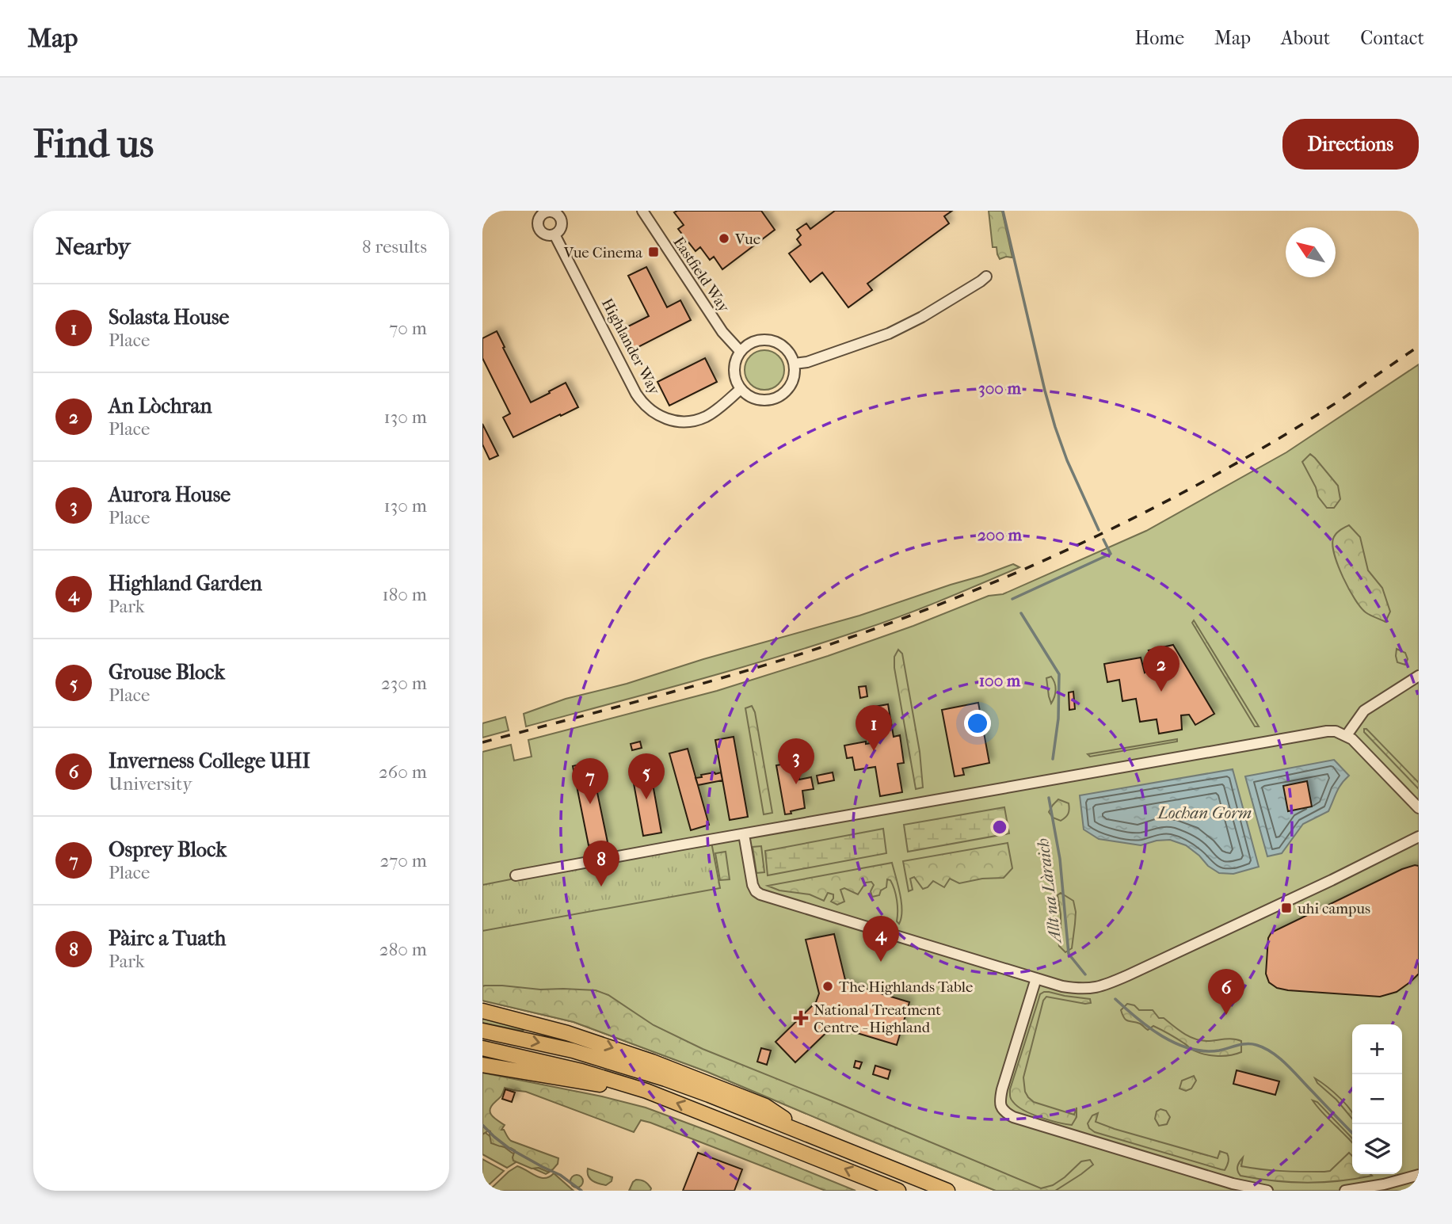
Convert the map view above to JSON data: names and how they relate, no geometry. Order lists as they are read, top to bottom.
{
  "streets": {
    "street": ["Eastfield Way", "Highlander Way"]
  },
  "crossings": [
    ["Eastfield Way", "Highlander Way"]
  ],
  "water": ["Lochan Gorm", "Allt na Làraich"],
  "places": {
    "other": ["Vue", "The Highlands Table"],
    "transit": ["Vue Cinema", "uhi campus"],
    "health": ["National Treatment Centre - Highland"]
  },
  "north": "top left",
  "page": {
    "header": "Map",
    "nav": [
      "Home",
      "Map",
      "About",
      "Contact"
    ],
    "buttons": "Directions",
    "title": "Find us",
    "heading": ["Nearby", "8 results"],
    "list": [
      {
        "mark": "1",
        "name": "Solasta House",
        "note": "Place",
        "value": "70 m"
      },
      {
        "mark": "2",
        "name": "An Lòchran",
        "note": "Place",
        "value": "130 m"
      },
      {
        "mark": "3",
        "name": "Aurora House",
        "note": "Place",
        "value": "130 m"
      },
      {
        "mark": "4",
        "name": "Highland Garden",
        "note": "Park",
        "value": "180 m"
      },
      {
        "mark": "5",
        "name": "Grouse Block",
        "note": "Place",
        "value": "230 m"
      },
      {
        "mark": "6",
        "name": "Inverness College UHI",
        "note": "University",
        "value": "260 m"
      },
      {
        "mark": "7",
        "name": "Osprey Block",
        "note": "Place",
        "value": "270 m"
      },
      {
        "mark": "8",
        "name": "Pàirc a Tuath",
        "note": "Park",
        "value": "280 m"
      }
    ],
    "pins": [
      "2",
      "1",
      "3",
      "5",
      "7",
      "8",
      "4",
      "6"
    ],
    "map_buttons": ["+", "−"]
  },
  "rings": ["300 m", "200 m", "100 m"]
}
